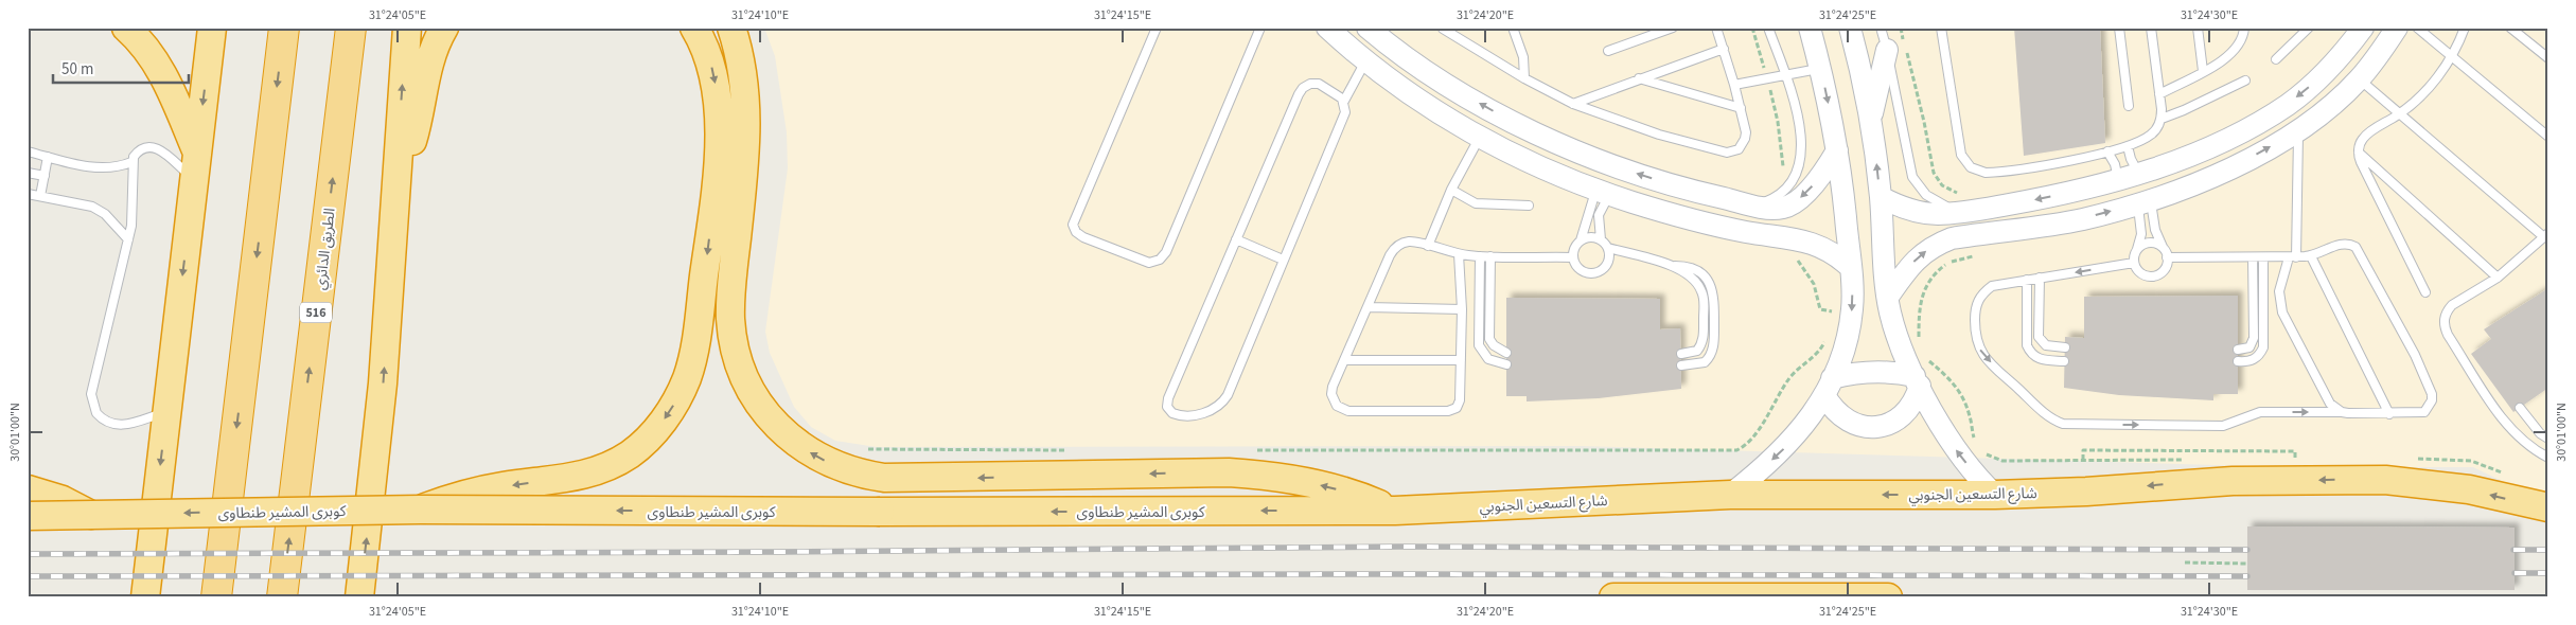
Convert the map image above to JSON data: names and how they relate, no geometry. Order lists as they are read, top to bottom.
{
  "streets": {
    "highway": [
      "الطريق الدائري",
      "516",
      "شارع التسعين الجنوبي",
      "كوبرى المشير طنطاوى"
    ]
  },
  "crossings": [
    ["شارع التسعين الجنوبي", "كوبرى المشير طنطاوى"]
  ],
  "one_way": ["شارع التسعين الجنوبي", "كوبرى المشير طنطاوى"],
  "scale_bar": "50 m",
  "coordinates": [
    "31°24'05\"E",
    "31°24'10\"E",
    "31°24'15\"E",
    "31°24'20\"E",
    "31°24'25\"E",
    "31°24'30\"E",
    "30°01'00\"N"
  ]
}
